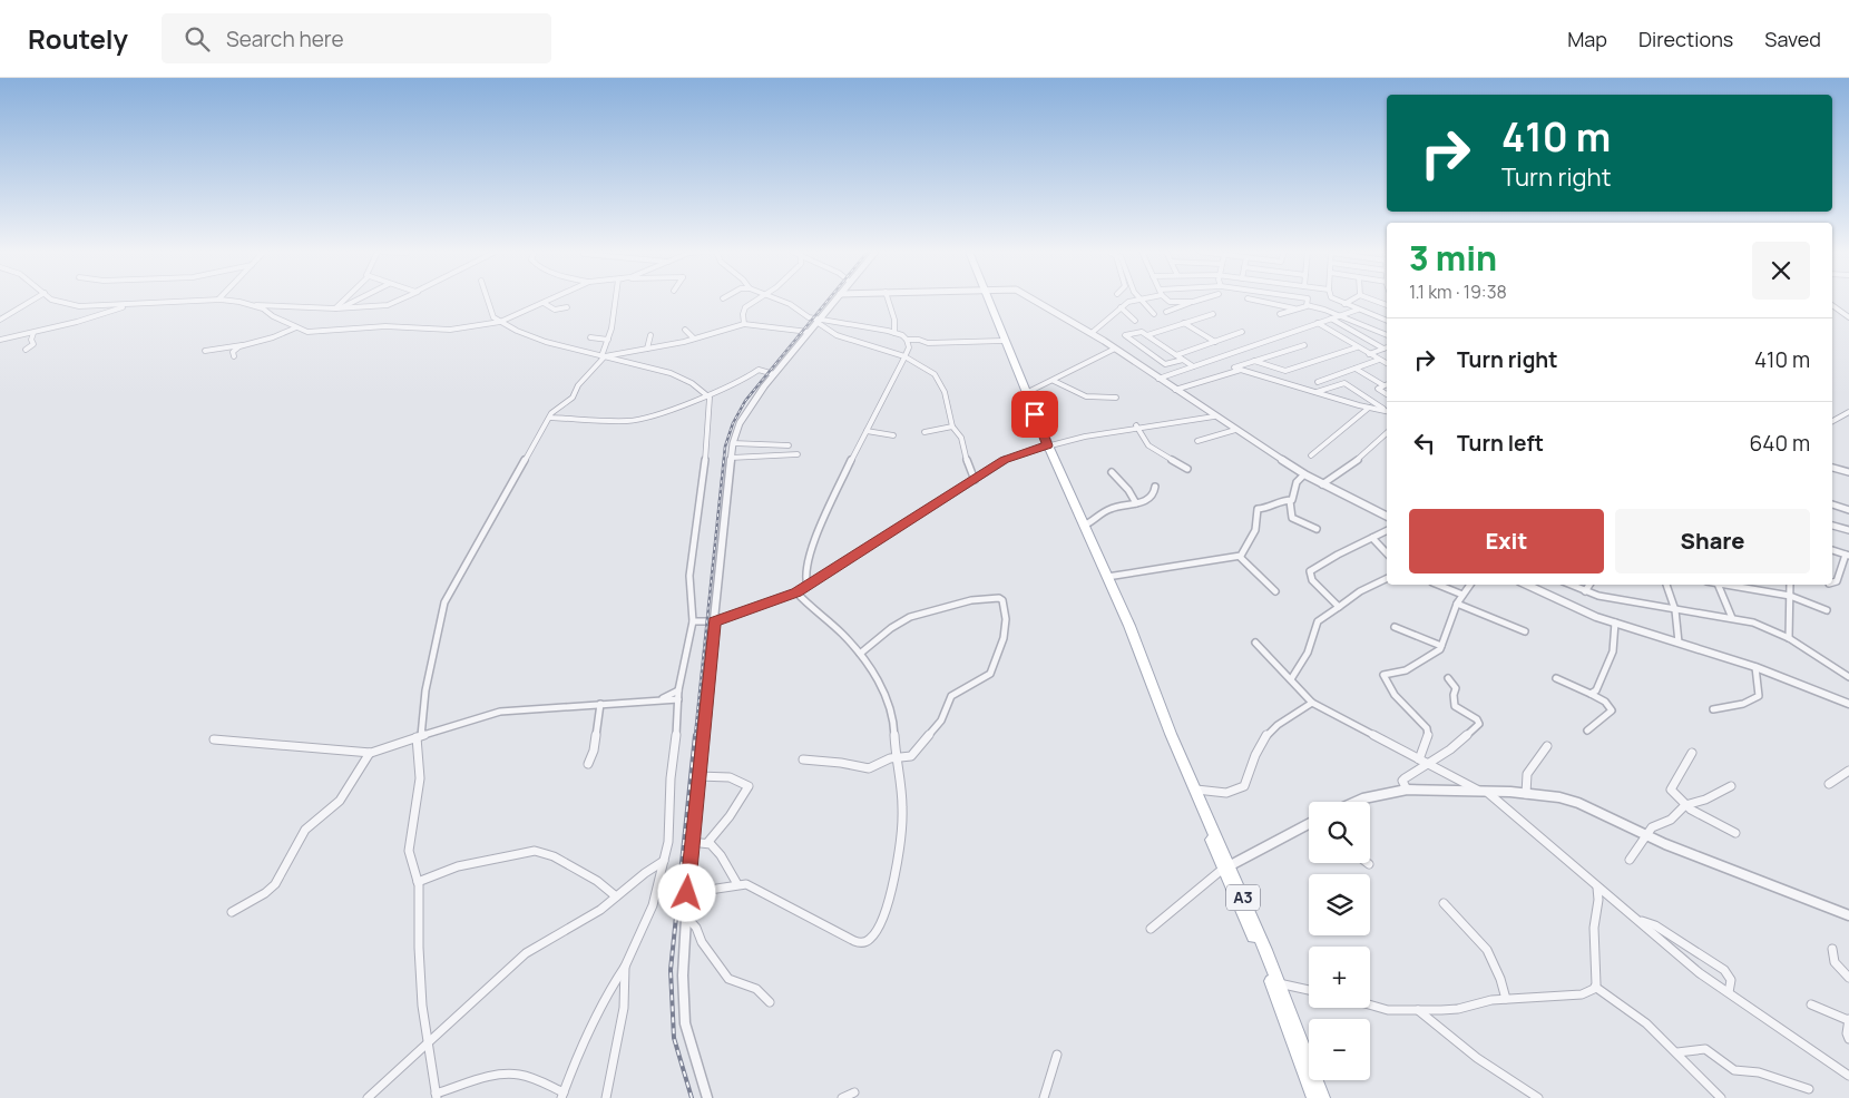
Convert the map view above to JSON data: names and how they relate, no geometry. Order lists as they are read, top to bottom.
{
  "streets": {
    "main road": ["A3"]
  },
  "page": {
    "header": "Routely",
    "search": "Search here",
    "nav": ["Map", "Directions", "Saved"],
    "turn": ["410 m", "Turn right"],
    "heading": ["3 min", "1.1 km · 19:38"],
    "list": [
      {
        "name": "Turn right",
        "value": "410 m"
      },
      {
        "name": "Turn left",
        "value": "640 m"
      }
    ],
    "buttons": ["Exit", "Share"],
    "map_buttons": ["+", "−"]
  }
}
